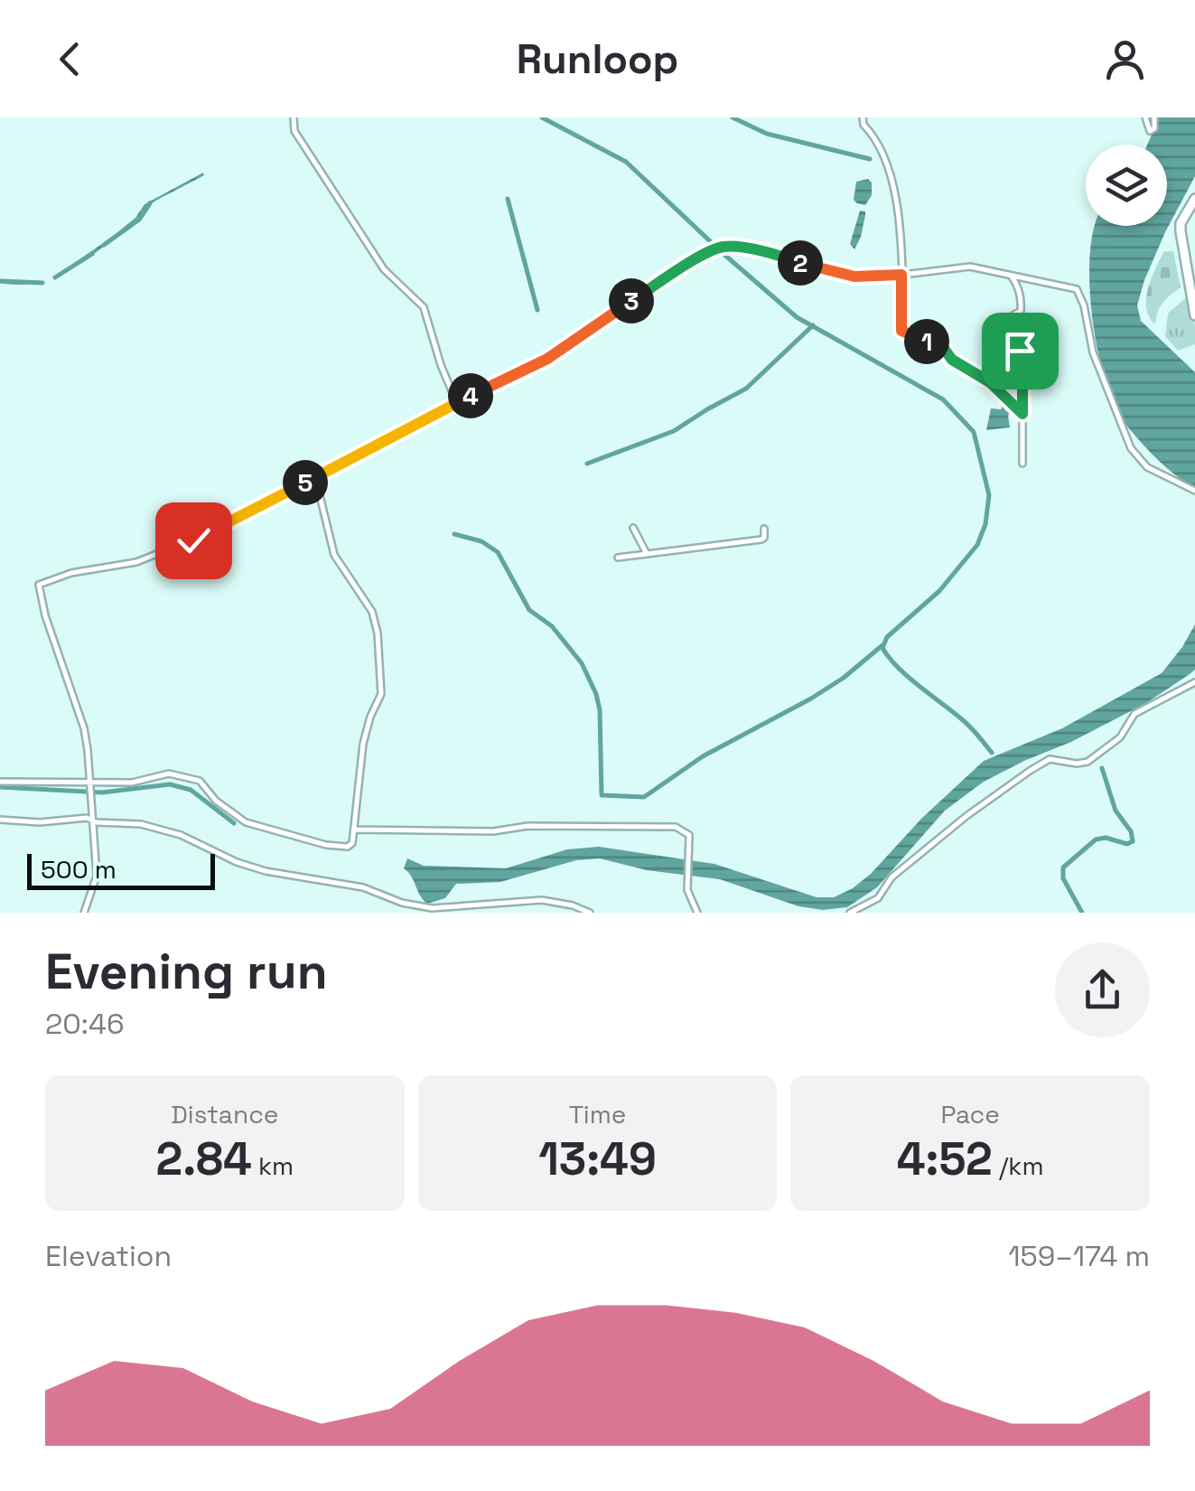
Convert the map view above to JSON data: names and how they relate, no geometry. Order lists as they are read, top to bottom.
{
  "scale_bar": "500 m",
  "page": {
    "header": "Runloop",
    "pins": [
      "2",
      "3",
      "1",
      "4",
      "5"
    ],
    "scale": "500 m",
    "heading": ["Evening run", "20:46"],
    "stats": [
      ["Distance", "2.84 km"],
      ["Time", "13:49"],
      ["Pace", "4:52 /km"]
    ],
    "chart": ["Elevation", "159–174 m"]
  }
}
